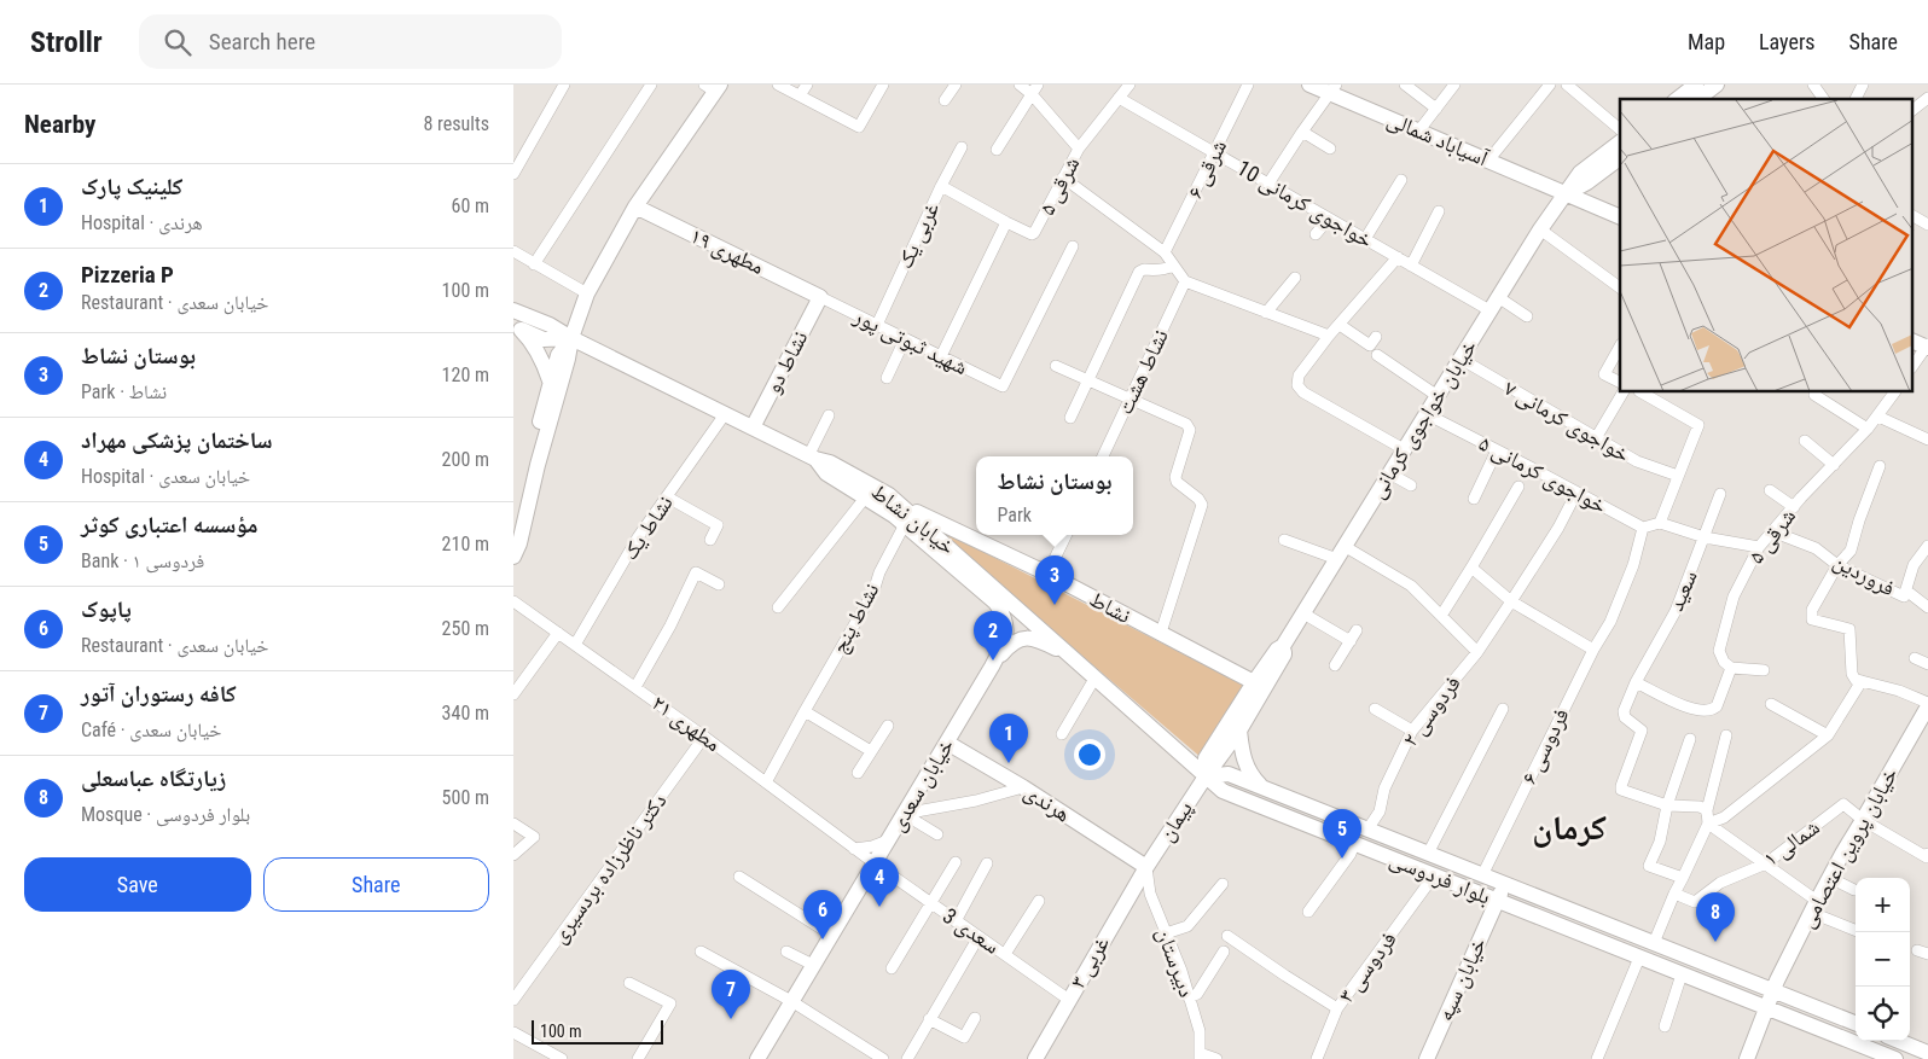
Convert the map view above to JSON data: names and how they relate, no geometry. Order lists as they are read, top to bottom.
{
  "streets": {
    "main road": [
      "آسیاباد شمالی",
      "مطهری ۱۹",
      "نشاط دو",
      "خیابان خواجوی کرمانی",
      "خیابان نشاط",
      "نشاط",
      "خیابان سعدی",
      "هرندی",
      "پیمان",
      "خیابان پروین اعتصامی",
      "بلوار فردوسی",
      "۳ غربی",
      "خیابان سپه"
    ],
    "street": [
      "شرقی ۶",
      "شرقی ۵",
      "خواجوی کرمانی 10",
      "غربی یک",
      "شهید ثبوتی پور",
      "نشاط هشت",
      "خواجوی کرمانی ۷",
      "خواجوی کرمانی ۵",
      "نشاط یک",
      "فروردین",
      "سعید",
      "نشاط پنج",
      "فردوسی ۲",
      "مطهری ۲۱",
      "فردوسی ۶",
      "شمالی ۱",
      "دکتر ناظرزاده بردسیری",
      "سعدی 3",
      "دبیرستان",
      "فردوسی ۳"
    ]
  },
  "crossings": [
    ["آسیاباد شمالی", "خیابان خواجوی کرمانی"],
    ["شرقی ۶", "خواجوی کرمانی 10"],
    ["شرقی ۵", "خواجوی کرمانی 10"],
    ["شرقی ۵", "غربی یک"],
    ["شرقی ۵", "فروردین"],
    ["خواجوی کرمانی 10", "خیابان خواجوی کرمانی"],
    ["غربی یک", "شهید ثبوتی پور"],
    ["مطهری ۱۹", "شهید ثبوتی پور"],
    ["مطهری ۱۹", "نشاط دو"],
    ["شهید ثبوتی پور", "نشاط دو"],
    ["نشاط دو", "خیابان نشاط"],
    ["خیابان خواجوی کرمانی", "خواجوی کرمانی ۷"],
    ["خیابان خواجوی کرمانی", "خواجوی کرمانی ۵"],
    ["خواجوی کرمانی ۵", "فردوسی ۲"],
    ["خواجوی کرمانی ۵", "فردوسی ۶"],
    ["خیابان نشاط", "نشاط یک"],
    ["خیابان نشاط", "نشاط"],
    ["خیابان نشاط", "پیمان"],
    ["خیابان نشاط", "بلوار فردوسی"],
    ["نشاط یک", "مطهری ۲۱"],
    ["نشاط پنج", "مطهری ۲۱"],
    ["فردوسی ۲", "بلوار فردوسی"],
    ["مطهری ۲۱", "خیابان سعدی"],
    ["مطهری ۲۱", "دکتر ناظرزاده بردسیری"],
    ["مطهری ۲۱", "سعدی 3"],
    ["فردوسی ۶", "بلوار فردوسی"],
    ["خیابان سعدی", "هرندی"],
    ["خیابان سعدی", "سعدی 3"],
    ["هرندی", "پیمان"],
    ["هرندی", "۳ غربی"],
    ["هرندی", "دبیرستان"],
    ["پیمان", "بلوار فردوسی"],
    ["پیمان", "۳ غربی"],
    ["پیمان", "دبیرستان"],
    ["شمالی ۱", "خیابان پروین اعتصامی"],
    ["خیابان پروین اعتصامی", "بلوار فردوسی"],
    ["بلوار فردوسی", "فردوسی ۳"],
    ["بلوار فردوسی", "خیابان سپه"],
    ["سعدی 3", "۳ غربی"],
    ["۳ غربی", "دبیرستان"]
  ],
  "districts": ["کرمان"],
  "scale_bar": "100 m",
  "page": {
    "header": "Strollr",
    "search": "Search here",
    "nav": ["Map", "Layers", "Share"],
    "heading": ["Nearby", "8 results"],
    "list": [
      {
        "mark": "1",
        "name": "کلینیک پارک",
        "note": "Hospital · هرندی",
        "value": "60 m"
      },
      {
        "mark": "2",
        "name": "Pizzeria P",
        "note": "Restaurant · خیابان سعدی",
        "value": "100 m"
      },
      {
        "mark": "3",
        "name": "بوستان نشاط",
        "note": "Park · نشاط",
        "value": "120 m"
      },
      {
        "mark": "4",
        "name": "ساختمان پزشکی مهراد",
        "note": "Hospital · خیابان سعدی",
        "value": "200 m"
      },
      {
        "mark": "5",
        "name": "مؤسسه اعتباری کوثر",
        "note": "Bank · فردوسی ۱",
        "value": "210 m"
      },
      {
        "mark": "6",
        "name": "پاپوک",
        "note": "Restaurant · خیابان سعدی",
        "value": "250 m"
      },
      {
        "mark": "7",
        "name": "کافه رستوران آتور",
        "note": "Café · خیابان سعدی",
        "value": "340 m"
      },
      {
        "mark": "8",
        "name": "زیارتگاه عباسعلی",
        "note": "Mosque · بلوار فردوسی",
        "value": "500 m"
      }
    ],
    "popup": ["بوستان نشاط", "Park"],
    "pins": [
      "3",
      "2",
      "1",
      "5",
      "4",
      "6",
      "8",
      "7"
    ],
    "buttons": ["Save", "Share"],
    "map_buttons": ["+", "−"],
    "scale": "100 m"
  }
}
